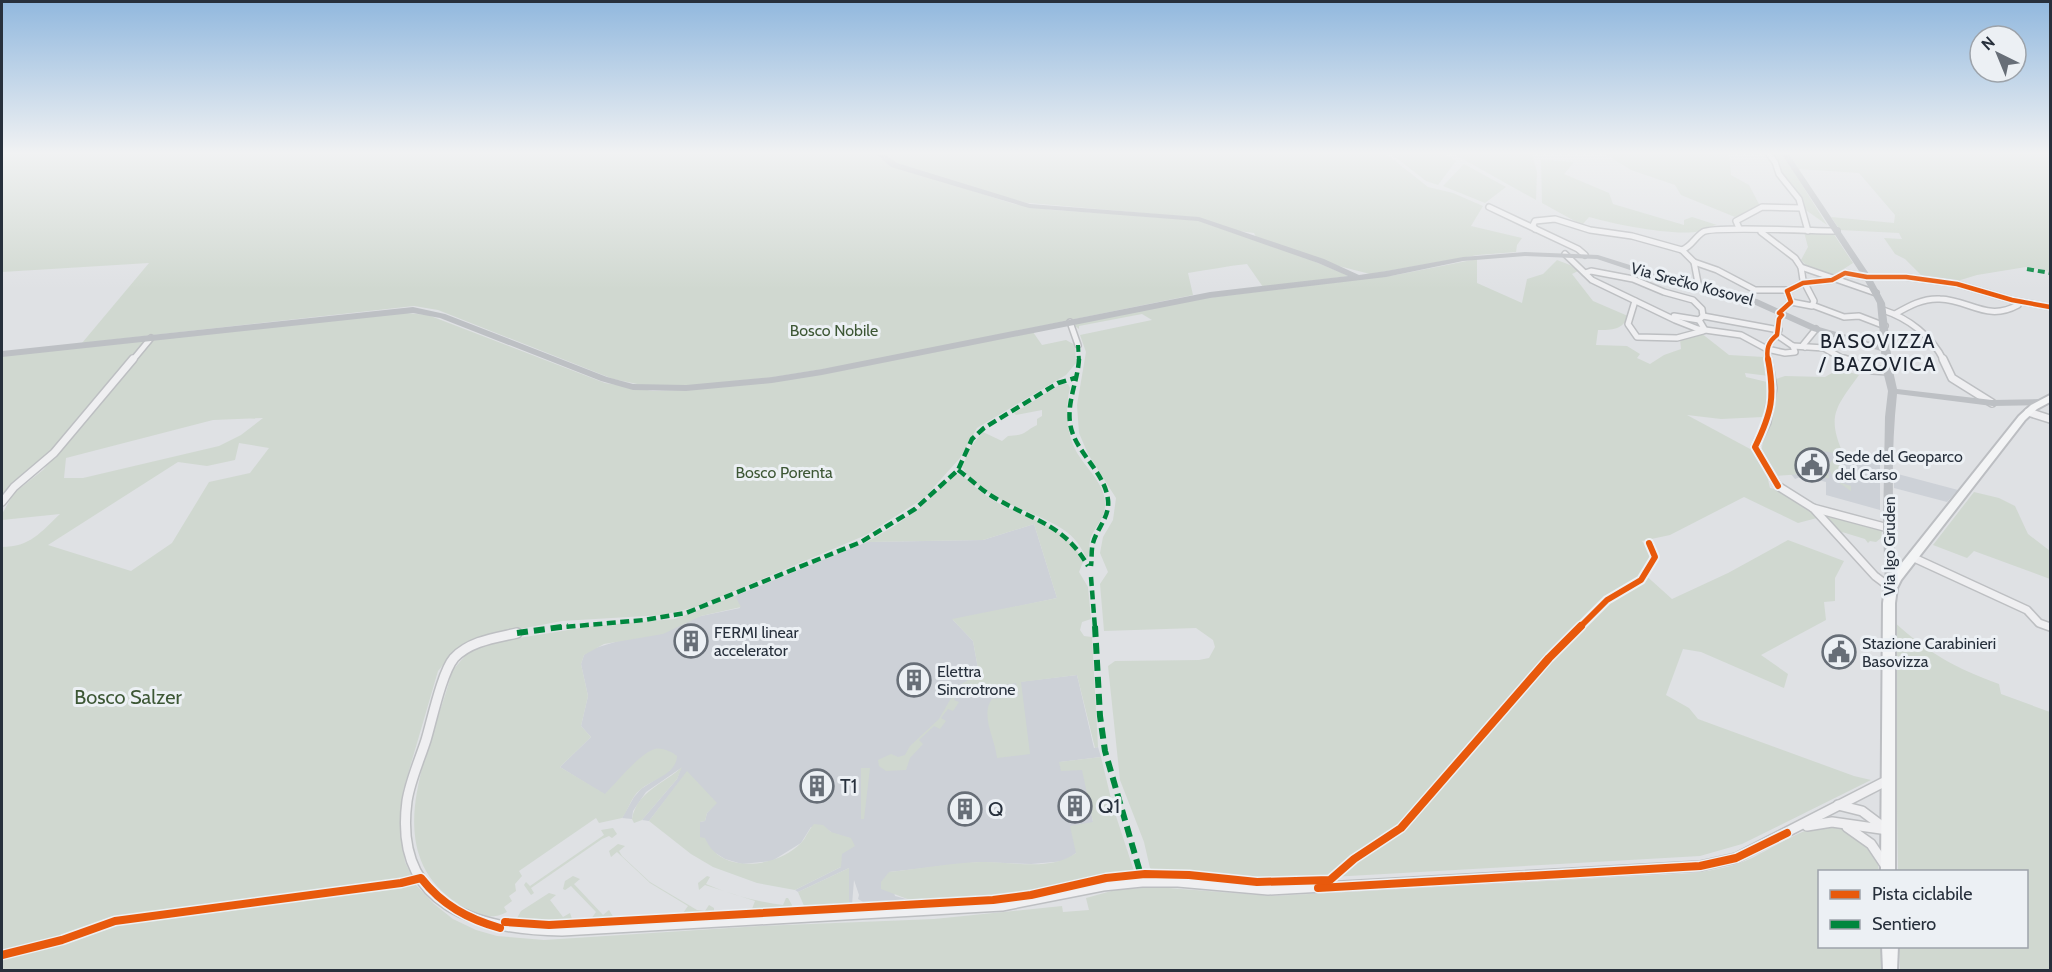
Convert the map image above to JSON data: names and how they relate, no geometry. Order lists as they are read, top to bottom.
{
  "streets": {
    "main road": ["Via Srečko Kosovel", "Via Igo Gruden"]
  },
  "crossings": [
    ["Via Srečko Kosovel", "Via Igo Gruden"]
  ],
  "districts": ["BASOVIZZA / BAZOVICA"],
  "parks": ["Bosco Nobile", "Bosco Porenta", "Bosco Salzer"],
  "places": {
    "public building": ["Sede del Geoparco del Carso", "Stazione Carabinieri Basovizza"],
    "building": [
      "FERMI linear accelerator",
      "Elettra Sincrotrone",
      "T1",
      "Q1",
      "Q"
    ]
  },
  "legend": ["Pista ciclabile", "Sentiero"],
  "north": "top left"
}
